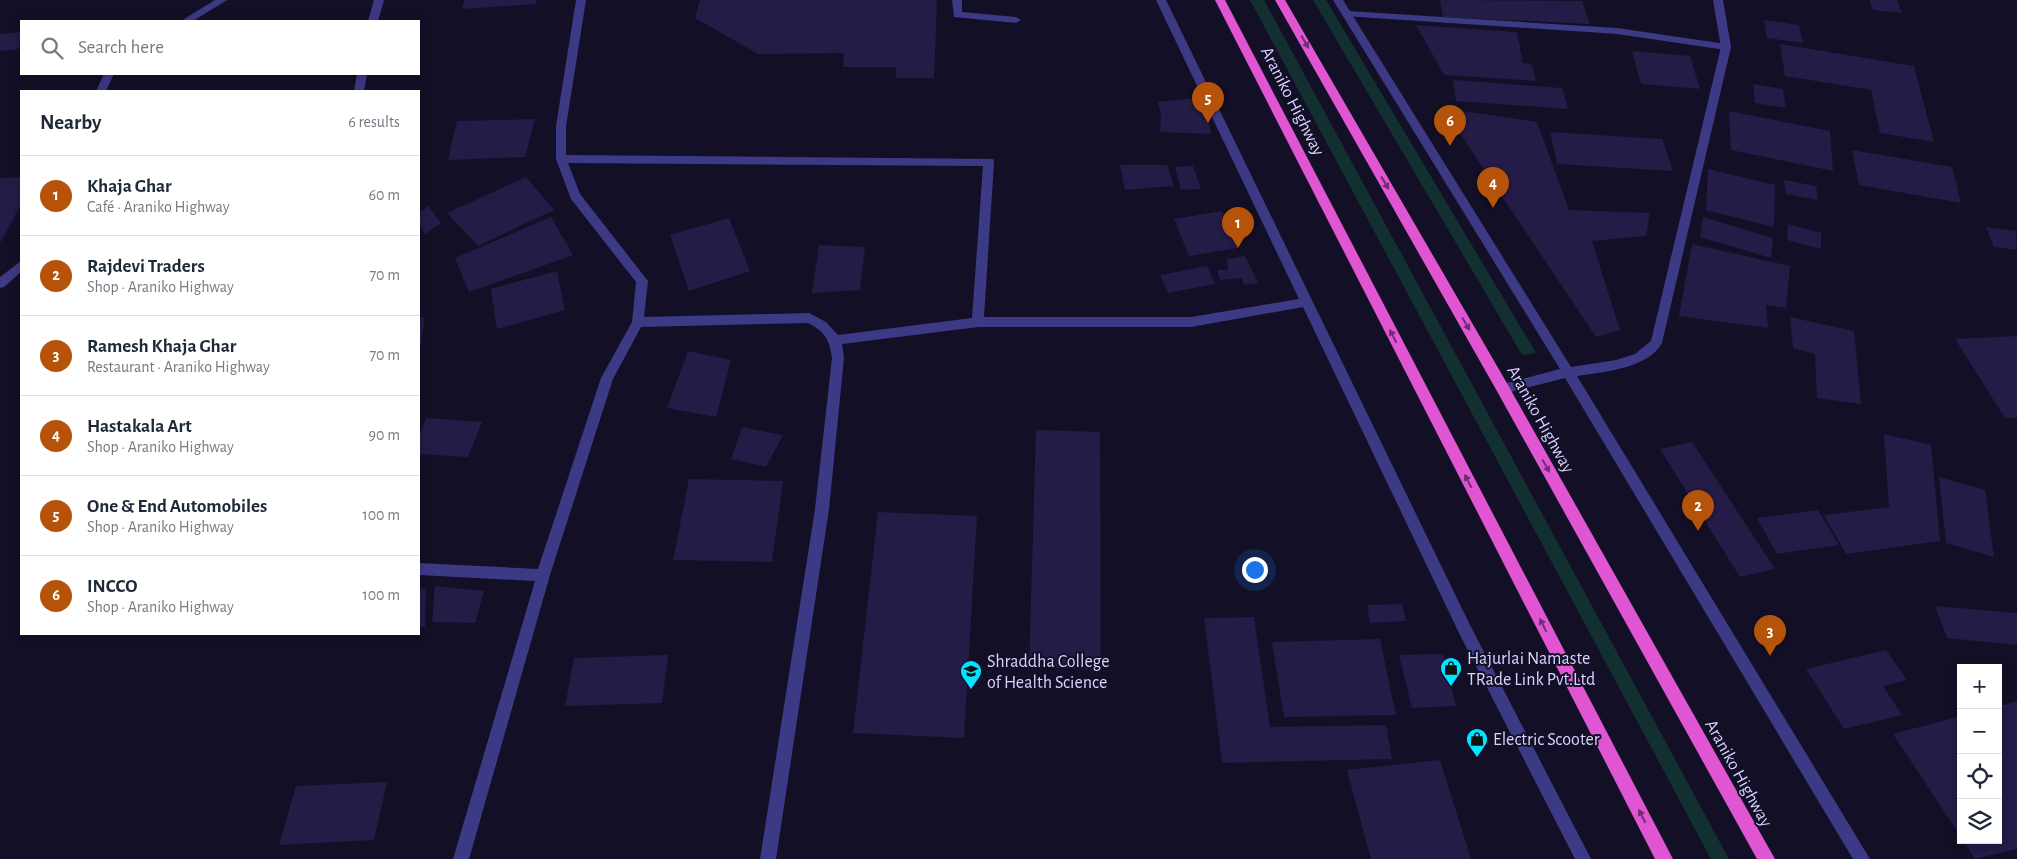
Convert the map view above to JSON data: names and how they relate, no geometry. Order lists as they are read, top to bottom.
{
  "streets": {
    "highway": ["Araniko Highway"]
  },
  "places": {
    "shop": ["Hajurlai Namaste TRade Link Pvt.Ltd", "Electric Scooter"],
    "school or university": ["Shraddha College of Health Science"]
  },
  "page": {
    "search": "Search here",
    "pins": [
      "5",
      "6",
      "4",
      "1",
      "2",
      "3"
    ],
    "heading": ["Nearby", "6 results"],
    "list": [
      {
        "mark": "1",
        "name": "Khaja Ghar",
        "note": "Café · Araniko Highway",
        "value": "60 m"
      },
      {
        "mark": "2",
        "name": "Rajdevi Traders",
        "note": "Shop · Araniko Highway",
        "value": "70 m"
      },
      {
        "mark": "3",
        "name": "Ramesh Khaja Ghar",
        "note": "Restaurant · Araniko Highway",
        "value": "70 m"
      },
      {
        "mark": "4",
        "name": "Hastakala Art",
        "note": "Shop · Araniko Highway",
        "value": "90 m"
      },
      {
        "mark": "5",
        "name": "One & End Automobiles",
        "note": "Shop · Araniko Highway",
        "value": "100 m"
      },
      {
        "mark": "6",
        "name": "INCCO",
        "note": "Shop · Araniko Highway",
        "value": "100 m"
      }
    ],
    "map_buttons": ["+", "−"]
  }
}
